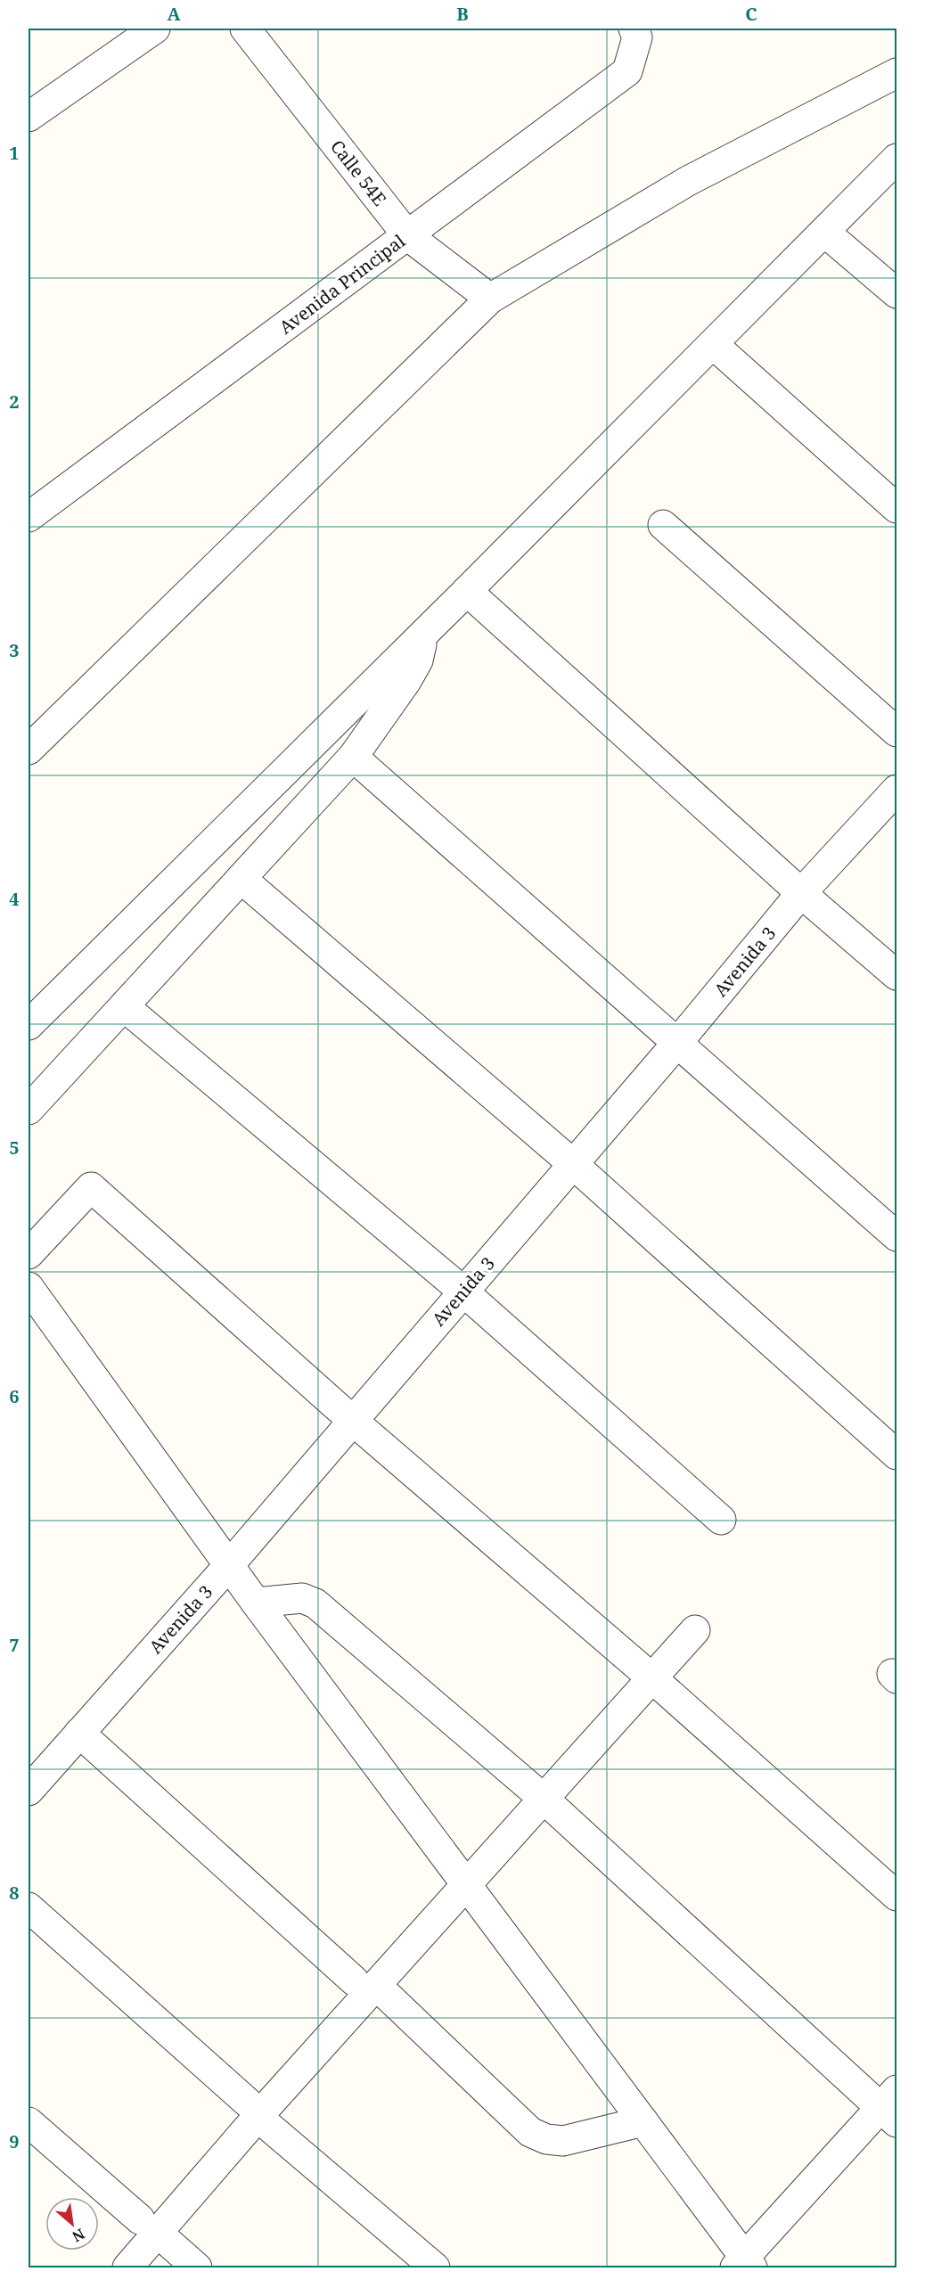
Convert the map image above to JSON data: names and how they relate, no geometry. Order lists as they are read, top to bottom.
{
  "streets": {
    "street": ["Calle 54E", "Avenida Principal", "Avenida 3"]
  },
  "crossings": [
    ["Calle 54E", "Avenida Principal"]
  ],
  "north": "bottom right",
  "grid": {
    "columns": ["A", "B", "C"],
    "rows": [
      "1",
      "2",
      "3",
      "4",
      "5",
      "6",
      "7",
      "8",
      "9"
    ]
  }
}
